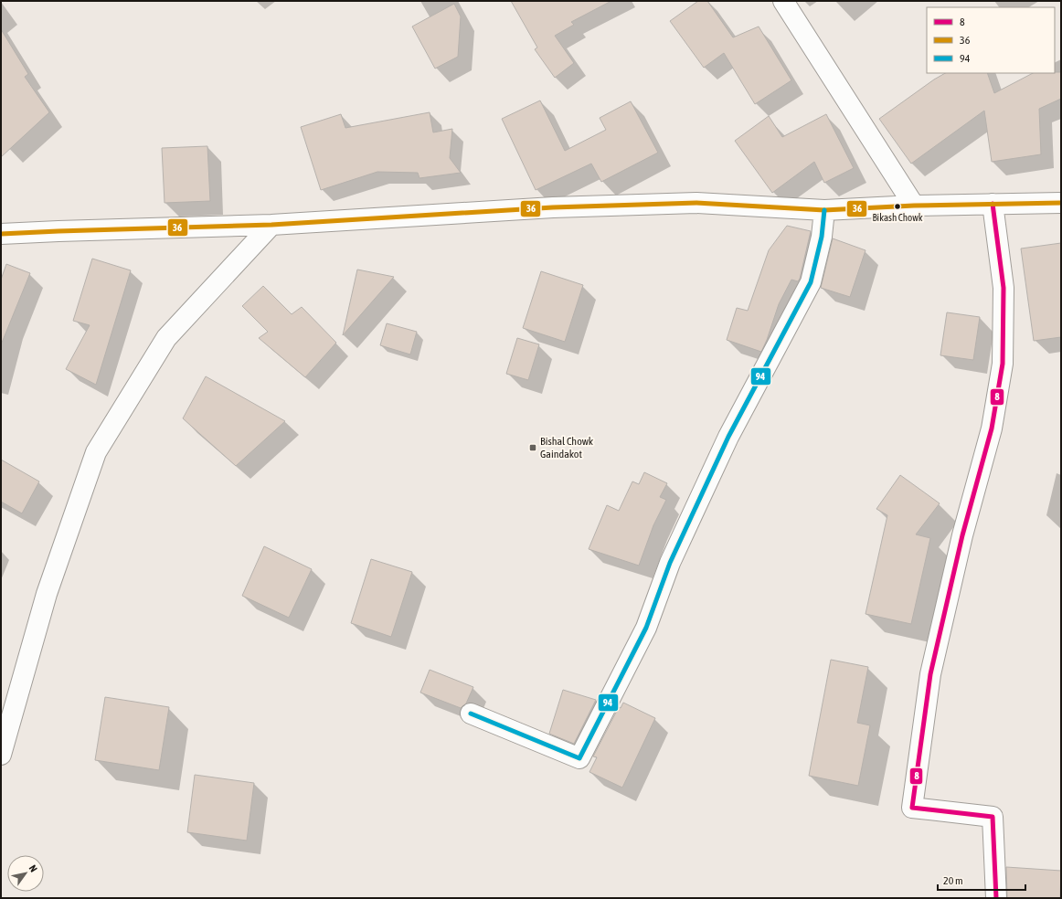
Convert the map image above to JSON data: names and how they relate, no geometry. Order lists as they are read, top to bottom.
{
  "places": {
    "other": ["Bikash Chowk"],
    "transit": ["Bishal Chowk Gaindakot"]
  },
  "lines": ["transit line 36", "transit line 8", "transit line 94"],
  "legend": ["8", "36", "94"],
  "scale_bar": "20 m",
  "north": "top right"
}
